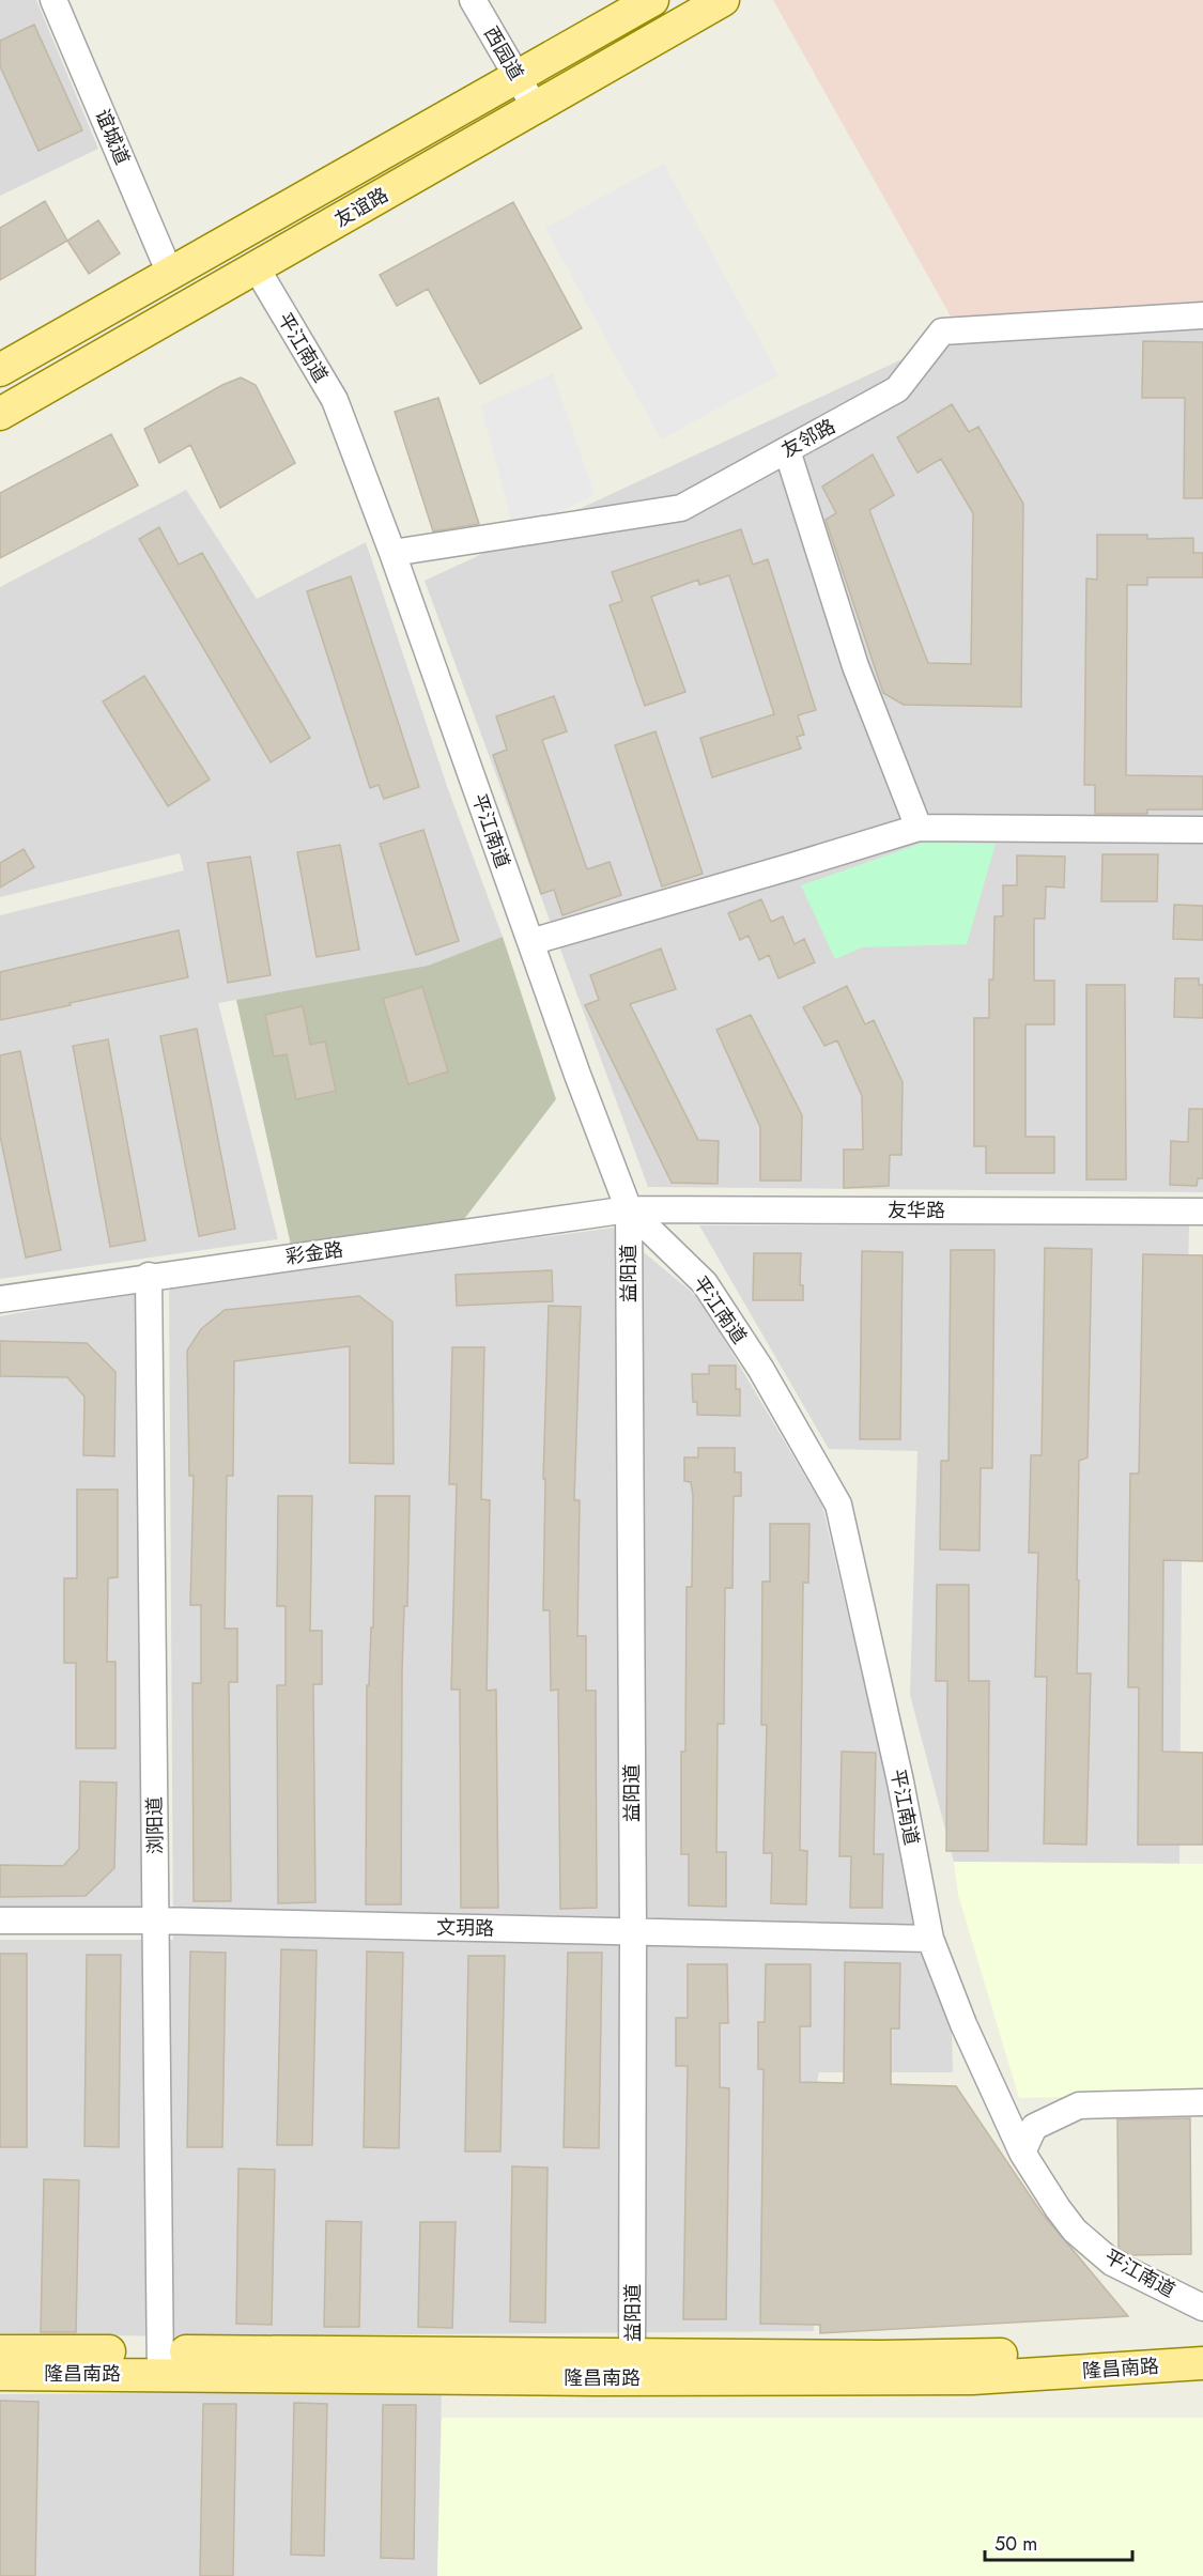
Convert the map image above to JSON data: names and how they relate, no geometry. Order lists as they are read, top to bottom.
{
  "streets": {
    "main road": ["友谊路", "隆昌南路"],
    "street": [
      "西园道",
      "谊城道",
      "平江南道",
      "友邻路",
      "友华路",
      "彩金路",
      "益阳道",
      "浏阳道",
      "文玥路"
    ]
  },
  "crossings": [
    ["西园道", "友谊路"],
    ["谊城道", "友谊路"],
    ["友谊路", "平江南道"],
    ["平江南道", "友邻路"],
    ["平江南道", "友华路"],
    ["平江南道", "彩金路"],
    ["平江南道", "益阳道"],
    ["平江南道", "文玥路"],
    ["友华路", "彩金路"],
    ["友华路", "益阳道"],
    ["彩金路", "益阳道"],
    ["彩金路", "浏阳道"],
    ["益阳道", "文玥路"],
    ["益阳道", "隆昌南路"],
    ["浏阳道", "文玥路"],
    ["浏阳道", "隆昌南路"]
  ],
  "scale_bar": "50 m"
}
